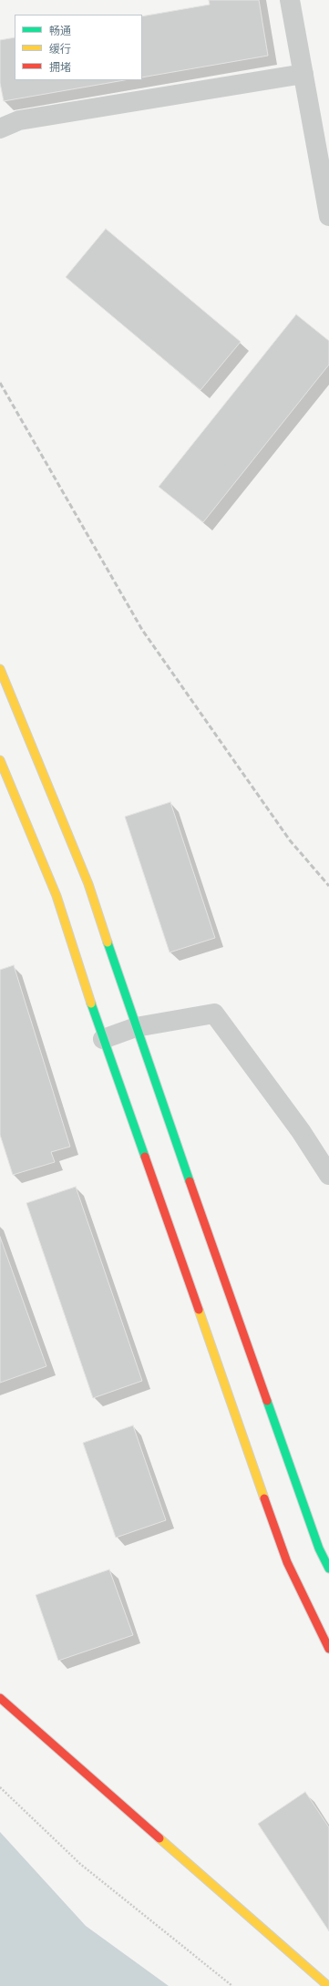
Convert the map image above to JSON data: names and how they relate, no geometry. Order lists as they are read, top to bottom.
{
  "legend": ["畅通", "缓行", "拥堵"]
}
